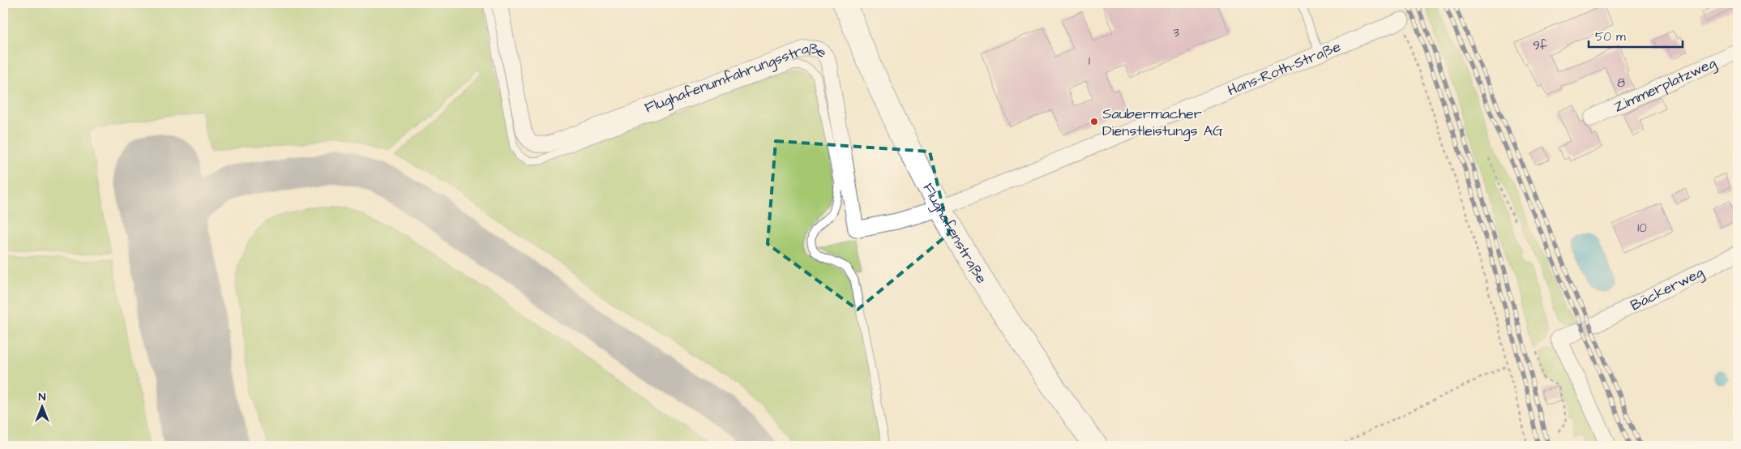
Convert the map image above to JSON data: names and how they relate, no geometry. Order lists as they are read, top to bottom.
{
  "streets": {
    "main road": ["Flughafenstraße"],
    "street": [
      "Hans-Roth-Straße",
      "Zimmerplatzweg",
      "Flughafenumfahrungsstraße",
      "Bäckerweg"
    ]
  },
  "crossings": [
    ["Hans-Roth-Straße", "Flughafenumfahrungsstraße"],
    ["Hans-Roth-Straße", "Flughafenstraße"],
    ["Flughafenumfahrungsstraße", "Flughafenstraße"]
  ],
  "places": ["Saubermacher Dienstleistungs AG"],
  "house_numbers": [
    "3",
    "9f",
    "1",
    "8",
    "10"
  ],
  "scale_bar": "50 m",
  "north": "top"
}
